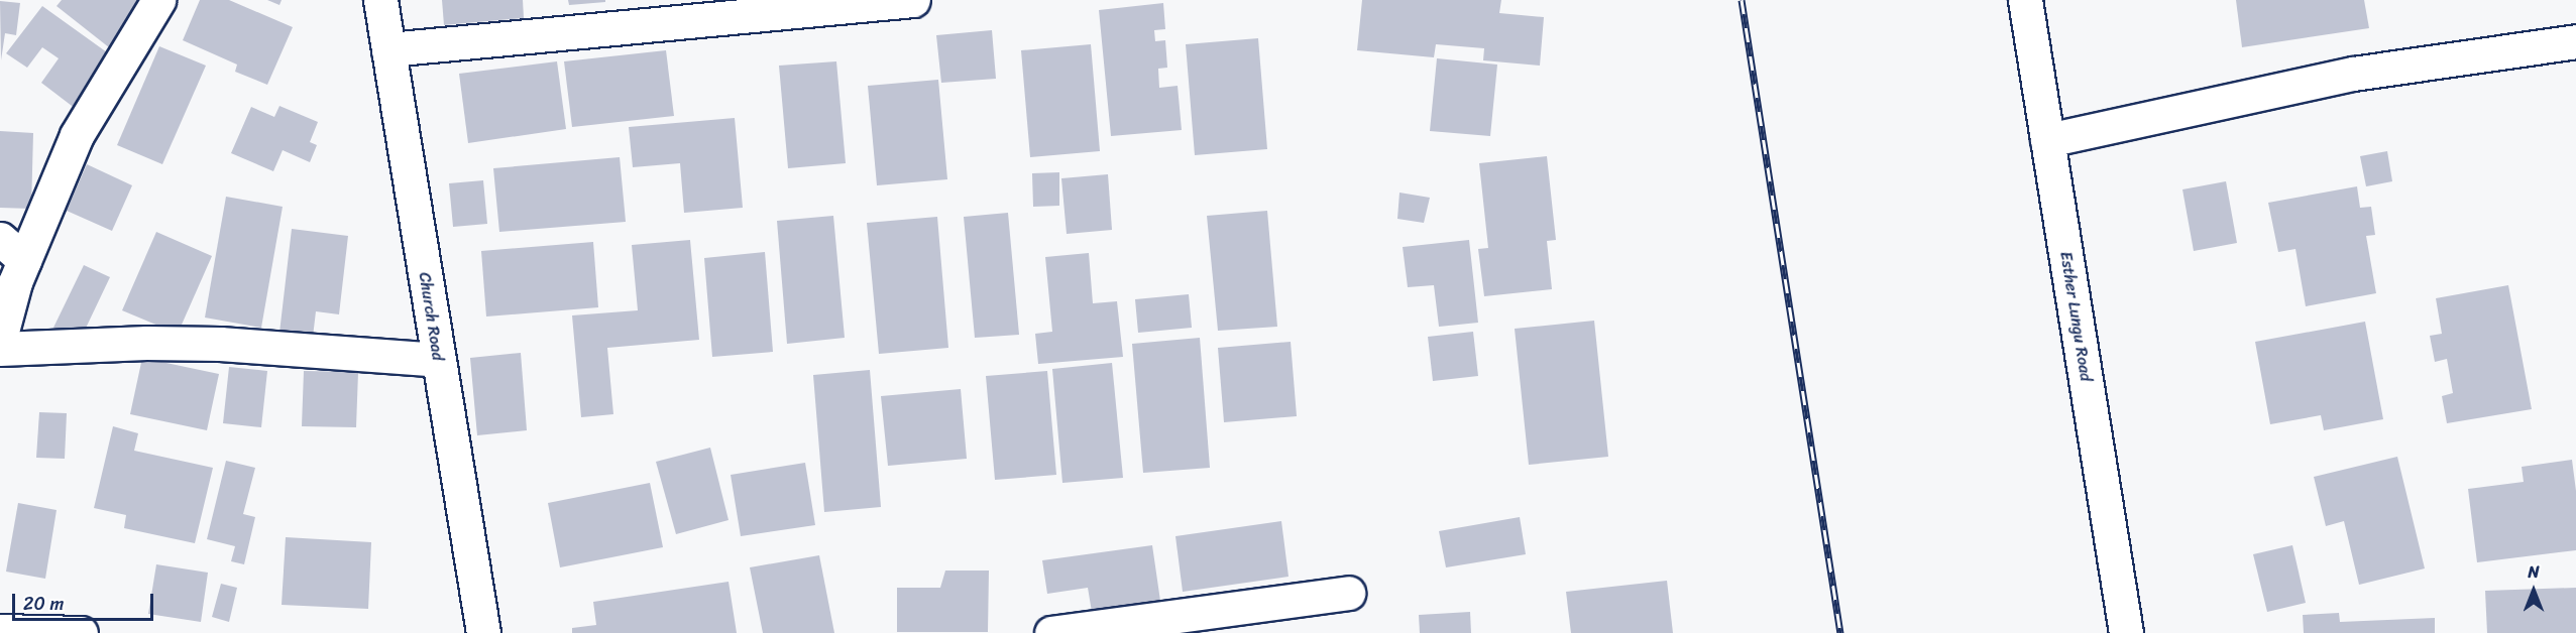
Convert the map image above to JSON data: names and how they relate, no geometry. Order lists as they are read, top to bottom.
{
  "streets": {
    "street": ["Church Road", "Esther Lungu Road"]
  },
  "scale_bar": "20 m",
  "north": "top"
}
